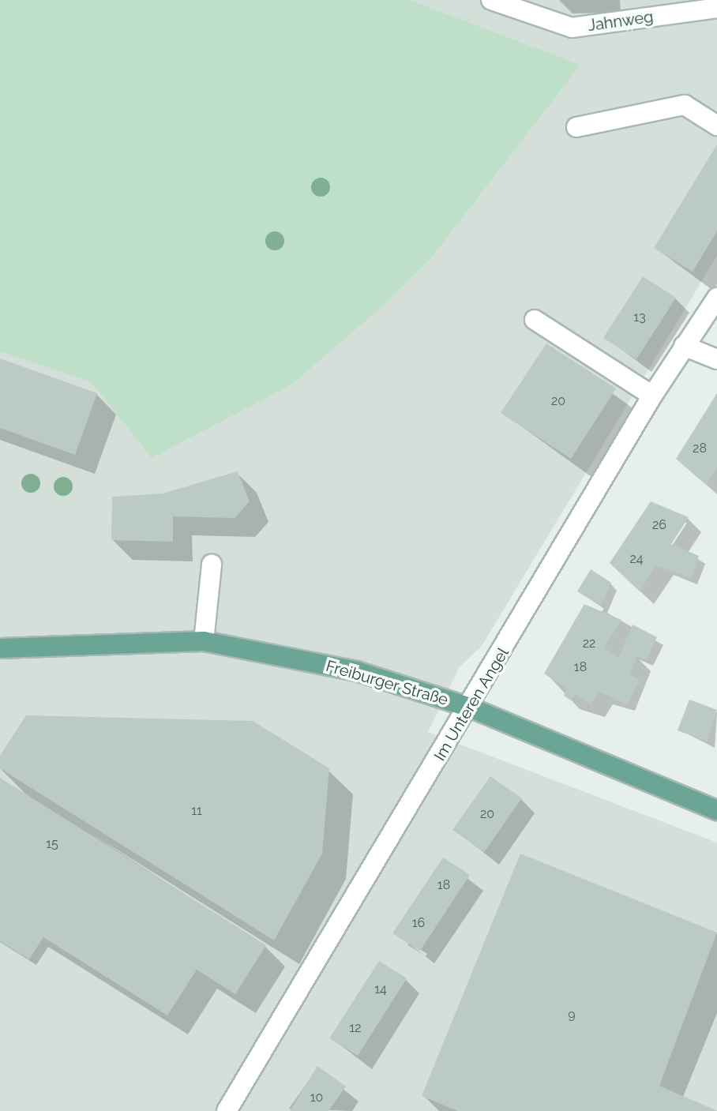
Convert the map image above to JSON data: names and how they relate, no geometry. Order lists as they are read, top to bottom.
{
  "streets": {
    "main road": ["Freiburger Straße"],
    "street": ["Jahnweg", "Im Unteren Angel"]
  },
  "crossings": [
    ["Freiburger Straße", "Im Unteren Angel"]
  ],
  "house_numbers": [
    "13",
    "20",
    "28",
    "26",
    "24",
    "22",
    "18",
    "11",
    "20",
    "15",
    "18",
    "16",
    "14",
    "9",
    "12",
    "10"
  ]
}
